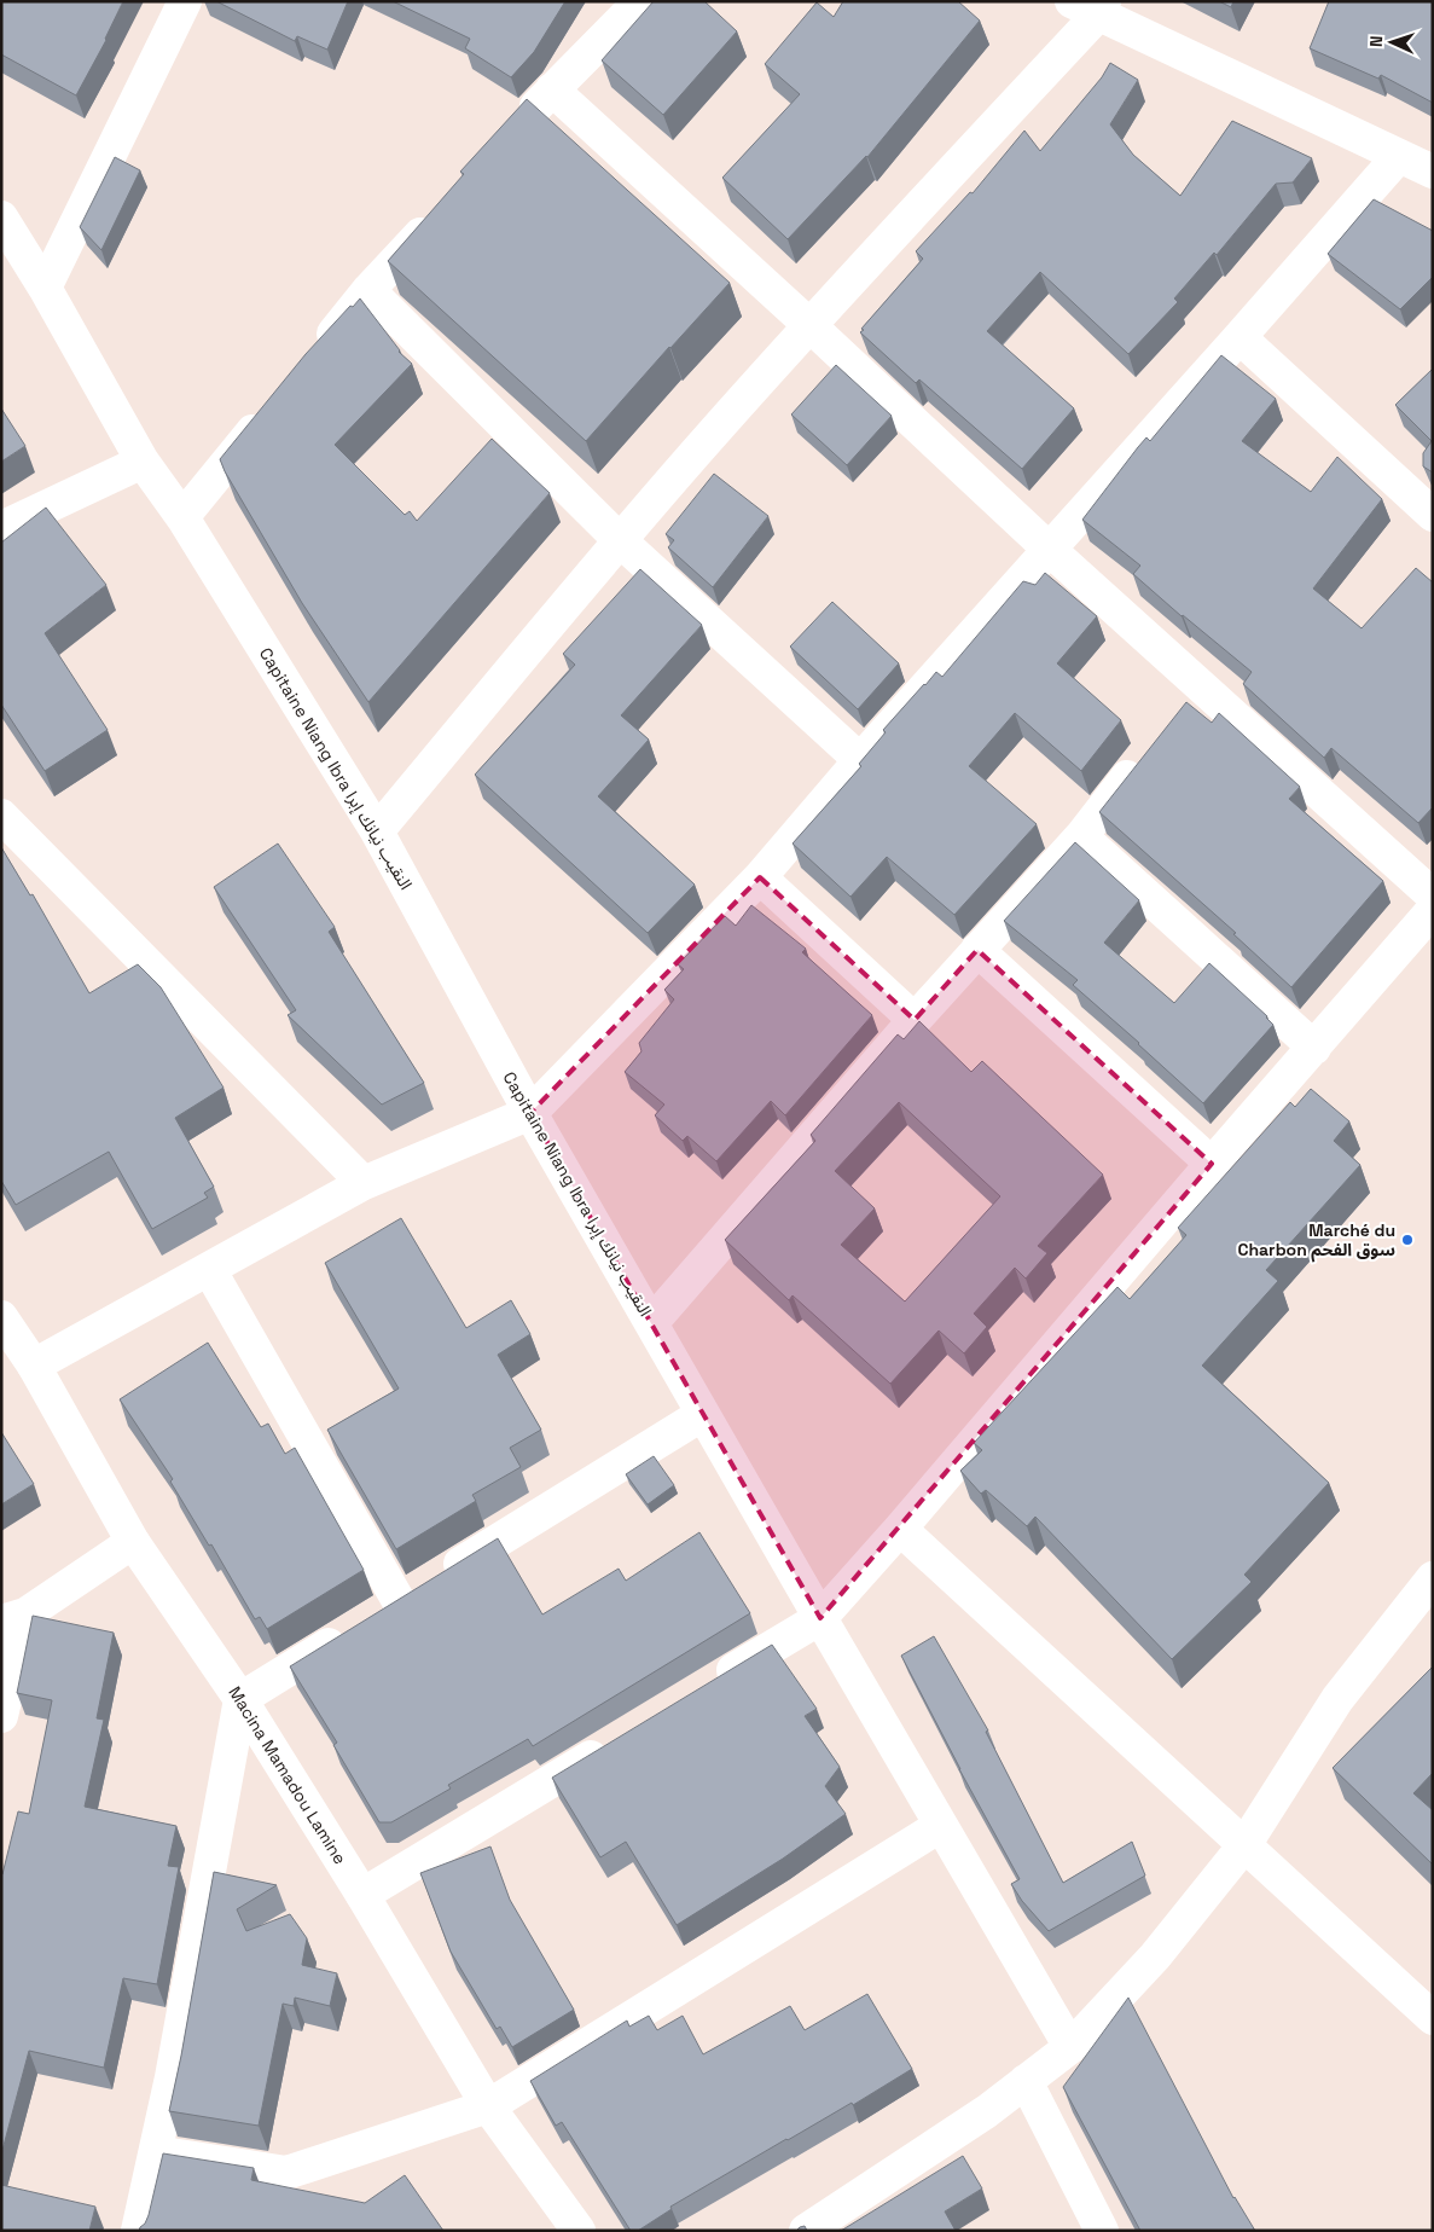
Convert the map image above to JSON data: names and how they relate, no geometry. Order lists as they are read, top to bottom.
{
  "streets": {
    "street": ["Capitaine Niang Ibra النقيب نيانك إبرا", "Macina Mamadou Lamine"]
  },
  "places": ["Marché du Charbon سوق الفحم"],
  "north": "left"
}
